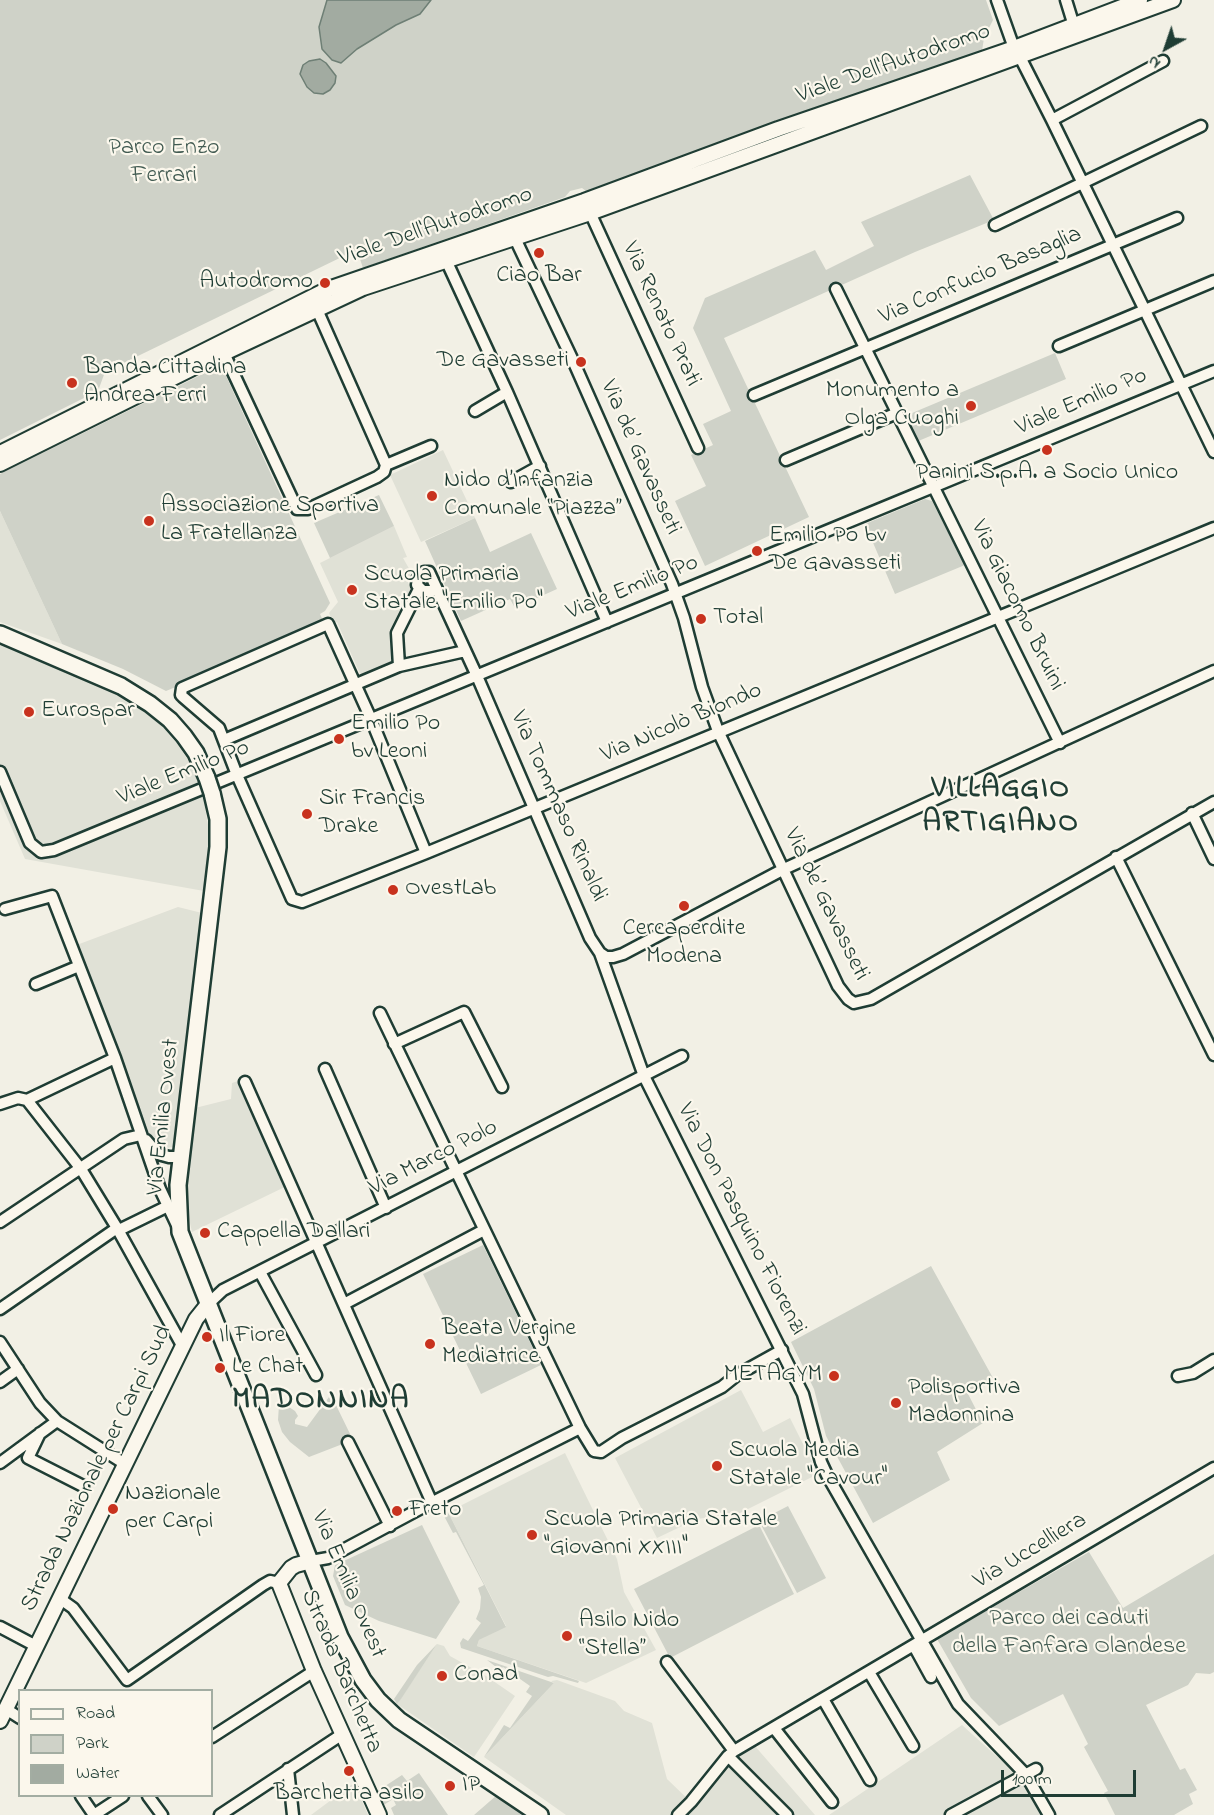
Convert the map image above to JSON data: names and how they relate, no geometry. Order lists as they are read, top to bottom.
{
  "streets": {
    "main road": ["Via Emilia Ovest"],
    "street": [
      "Viale Dell'Autodromo",
      "Via Confucio Basaglia",
      "Via Renato Prati",
      "Viale Emilio Po",
      "Via de’ Gavasseti",
      "Via Giacomo Bruini",
      "Via Nicolò Biondo",
      "Via Tommaso Rinaldi",
      "Via Marco Polo",
      "Via Don Pasquino Fiorenzi",
      "Strada Nazionale per Carpi Sud",
      "Via Uccelliera",
      "Strada Barchetta"
    ]
  },
  "crossings": [
    ["Viale Dell'Autodromo", "Via Renato Prati"],
    ["Viale Dell'Autodromo", "Via de’ Gavasseti"],
    ["Via Confucio Basaglia", "Via Giacomo Bruini"],
    ["Viale Emilio Po", "Via de’ Gavasseti"],
    ["Viale Emilio Po", "Via Giacomo Bruini"],
    ["Viale Emilio Po", "Via Nicolò Biondo"],
    ["Viale Emilio Po", "Via Tommaso Rinaldi"],
    ["Via de’ Gavasseti", "Via Nicolò Biondo"],
    ["Via Giacomo Bruini", "Via Nicolò Biondo"],
    ["Via Nicolò Biondo", "Via Tommaso Rinaldi"],
    ["Via Tommaso Rinaldi", "Via Marco Polo"],
    ["Via Tommaso Rinaldi", "Via Don Pasquino Fiorenzi"],
    ["Via Emilia Ovest", "Via Marco Polo"],
    ["Via Emilia Ovest", "Strada Nazionale per Carpi Sud"],
    ["Via Emilia Ovest", "Strada Barchetta"],
    ["Via Marco Polo", "Via Don Pasquino Fiorenzi"],
    ["Via Marco Polo", "Strada Nazionale per Carpi Sud"],
    ["Via Don Pasquino Fiorenzi", "Via Uccelliera"]
  ],
  "districts": ["VILLAGGIO ARTIGIANO", "MADONNINA"],
  "parks": ["Parco Enzo Ferrari", "Parco dei caduti della Fanfara Olandese"],
  "places": [
    "Ciao Bar",
    "Autodromo",
    "De Gavasseti",
    "Banda Cittadina Andrea Ferri",
    "Monumento a Olga Cuoghi",
    "Panini S.p.A. a Socio Unico",
    "Nido d’Infanzia Comunale “Piazza”",
    "Associazione Sportiva La Fratellanza",
    "Emilio Po bv De Gavasseti",
    "Scuola Primaria Statale \"Emilio Po\"",
    "Total",
    "Eurospar",
    "Emilio Po bv Leoni",
    "Sir Francis Drake",
    "OvestLab",
    "Cercaperdite Modena",
    "Cappella Dallari",
    "Il Fiore",
    "Beata Vergine Mediatrice",
    "Le Chat",
    "METAGYM",
    "Polisportiva Madonnina",
    "Scuola Media Statale \"Cavour\"",
    "Nazionale per Carpi",
    "Freto",
    "Scuola Primaria Statale \"Giovanni XXIII\"",
    "Asilo Nido “Stella”",
    "Conad",
    "Barchetta asilo",
    "IP"
  ],
  "legend": ["Road", "Park", "Water"],
  "scale_bar": "100 m",
  "north": "bottom left"
}
